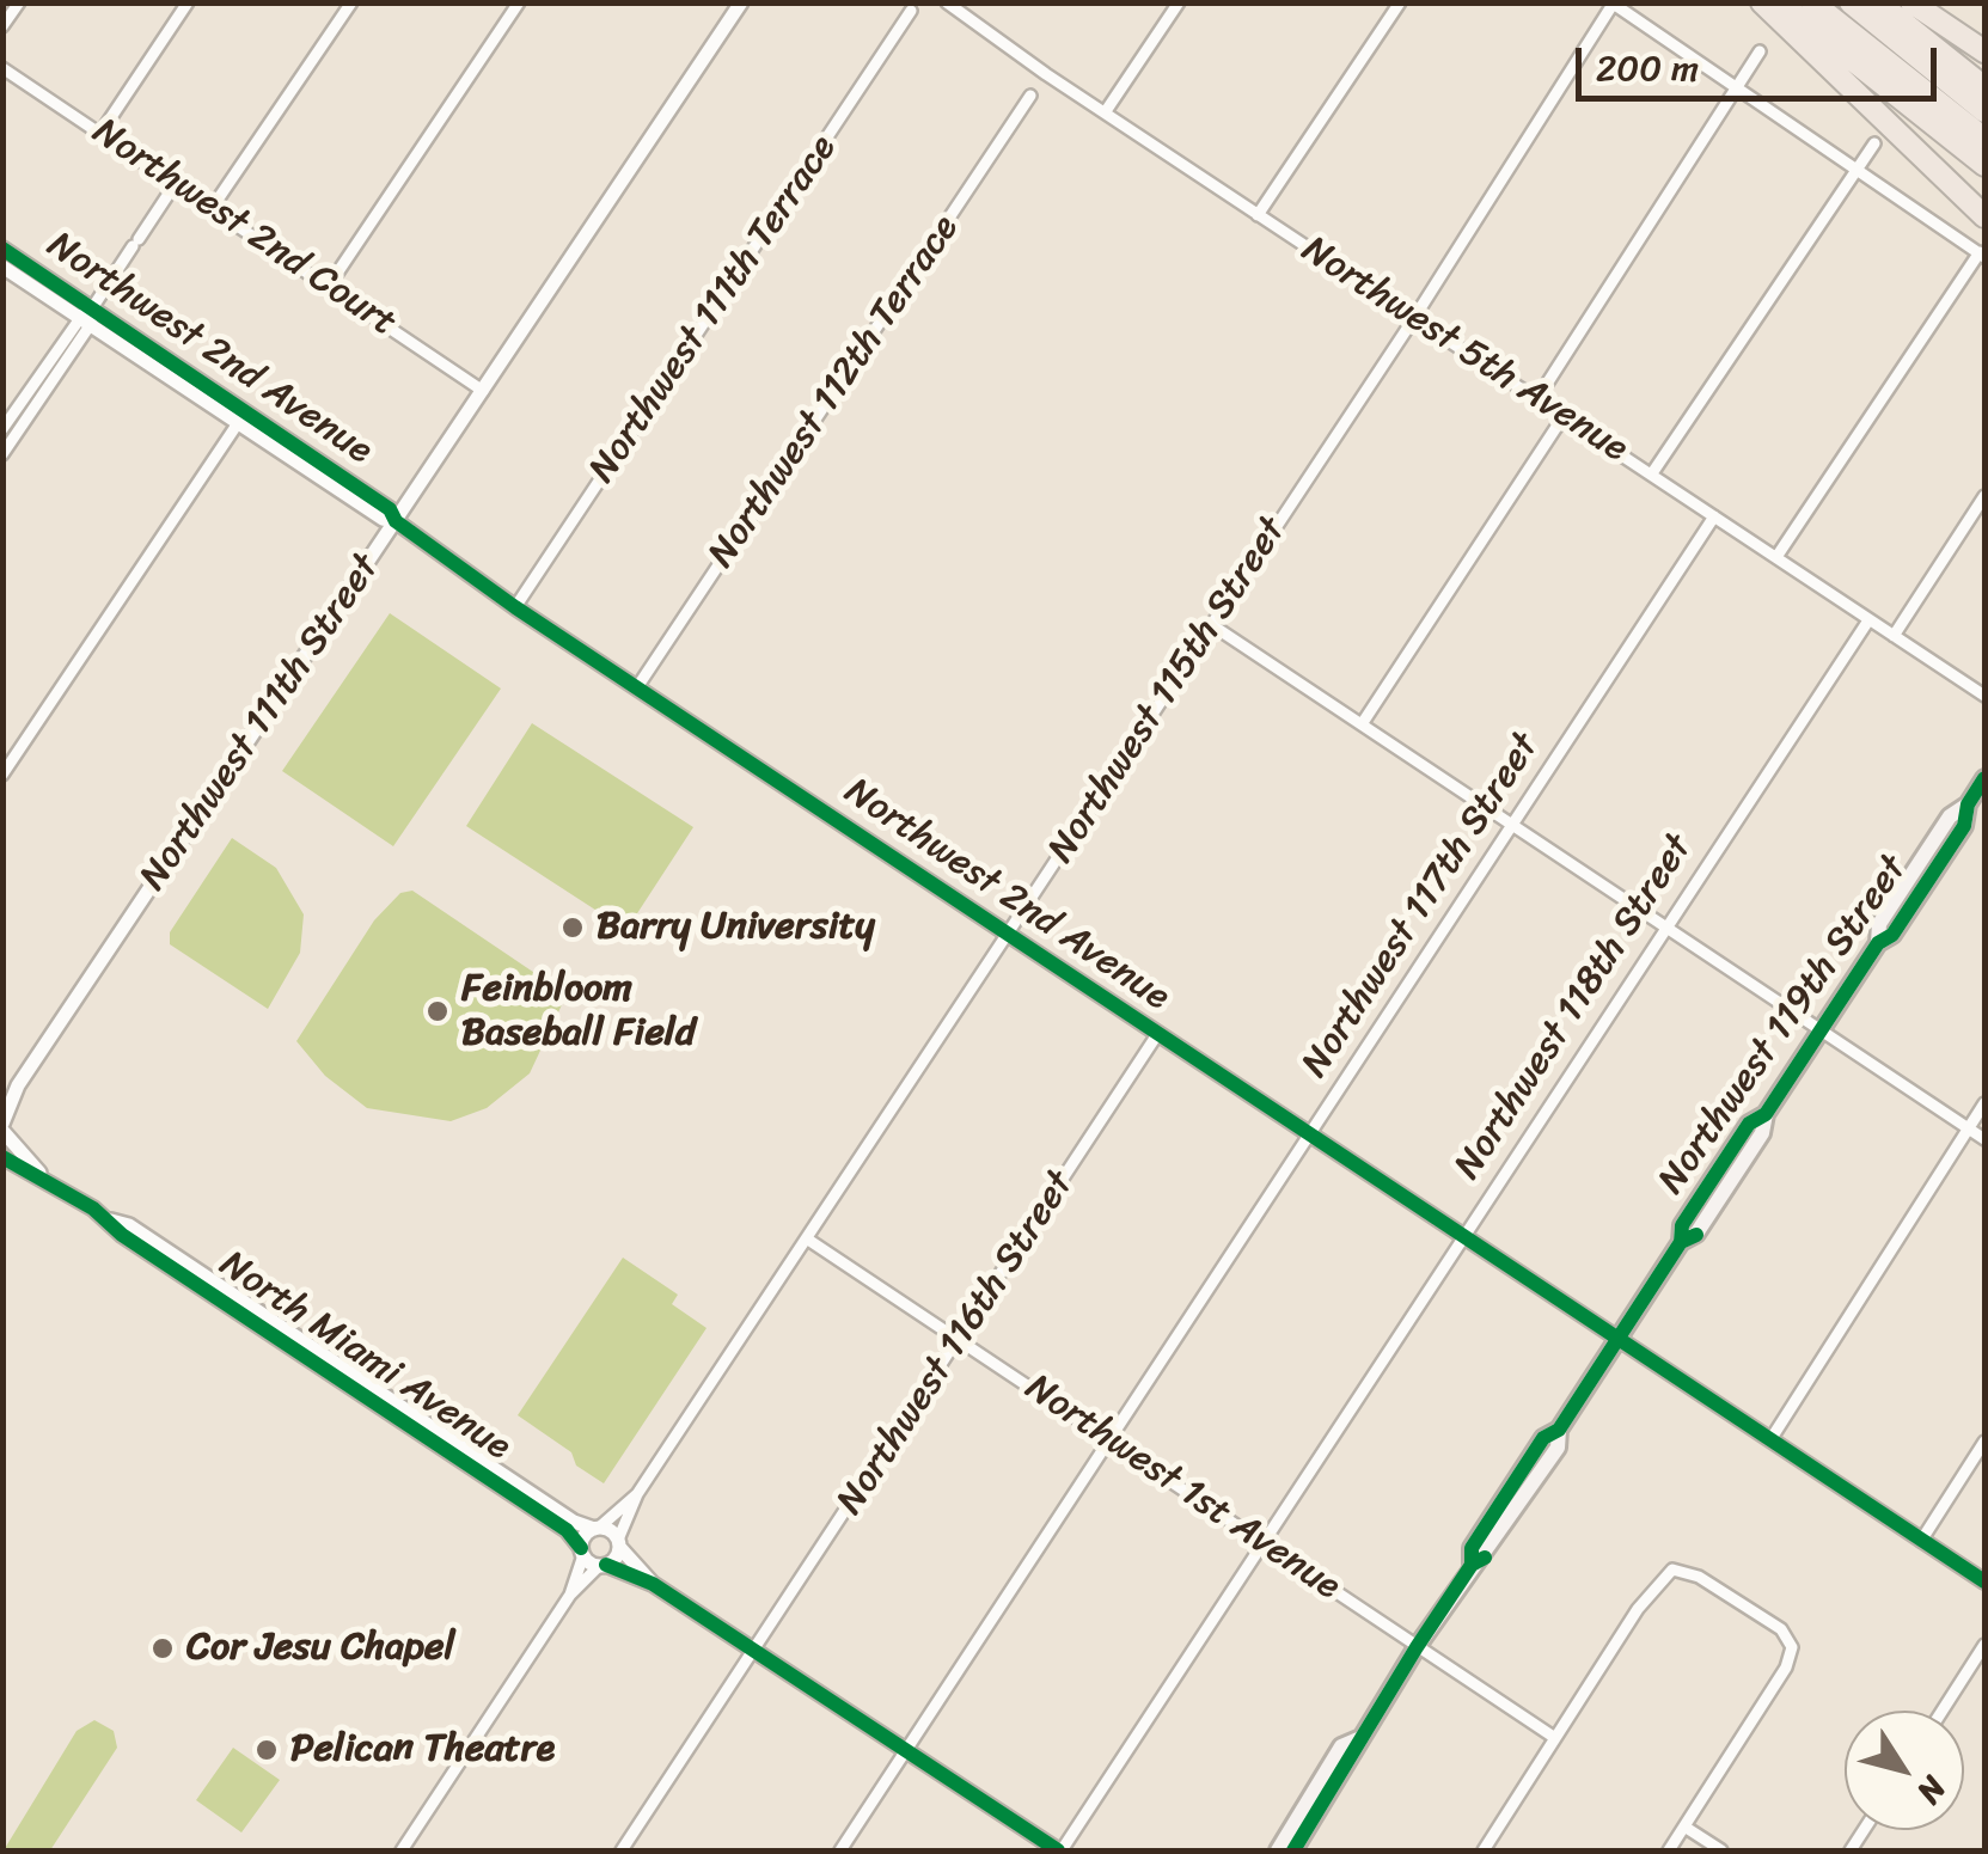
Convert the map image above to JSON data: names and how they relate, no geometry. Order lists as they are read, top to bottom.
{
  "streets": {
    "main road": ["Northwest 119th Street"],
    "street": [
      "Northwest 2nd Court",
      "Northwest 111th Terrace",
      "Northwest 2nd Avenue",
      "Northwest 5th Avenue",
      "Northwest 112th Terrace",
      "Northwest 115th Street",
      "Northwest 111th Street",
      "Northwest 117th Street",
      "Northwest 118th Street",
      "Northwest 116th Street",
      "North Miami Avenue",
      "Northwest 1st Avenue"
    ]
  },
  "crossings": [
    ["Northwest 2nd Court", "Northwest 111th Street"],
    ["Northwest 111th Terrace", "Northwest 2nd Avenue"],
    ["Northwest 2nd Avenue", "Northwest 112th Terrace"],
    ["Northwest 2nd Avenue", "Northwest 115th Street"],
    ["Northwest 2nd Avenue", "Northwest 111th Street"],
    ["Northwest 2nd Avenue", "Northwest 117th Street"],
    ["Northwest 2nd Avenue", "Northwest 118th Street"],
    ["Northwest 2nd Avenue", "Northwest 119th Street"],
    ["Northwest 2nd Avenue", "Northwest 116th Street"],
    ["Northwest 5th Avenue", "Northwest 115th Street"],
    ["Northwest 5th Avenue", "Northwest 117th Street"],
    ["Northwest 5th Avenue", "Northwest 118th Street"],
    ["Northwest 115th Street", "Northwest 1st Avenue"],
    ["Northwest 111th Street", "North Miami Avenue"],
    ["Northwest 117th Street", "Northwest 1st Avenue"],
    ["Northwest 118th Street", "Northwest 1st Avenue"],
    ["Northwest 119th Street", "Northwest 1st Avenue"],
    ["Northwest 116th Street", "Northwest 1st Avenue"]
  ],
  "places": [
    "Barry University",
    "Feinbloom Baseball Field",
    "Cor Jesu Chapel",
    "Pelican Theatre"
  ],
  "scale_bar": "200 m",
  "north": "bottom right"
}
